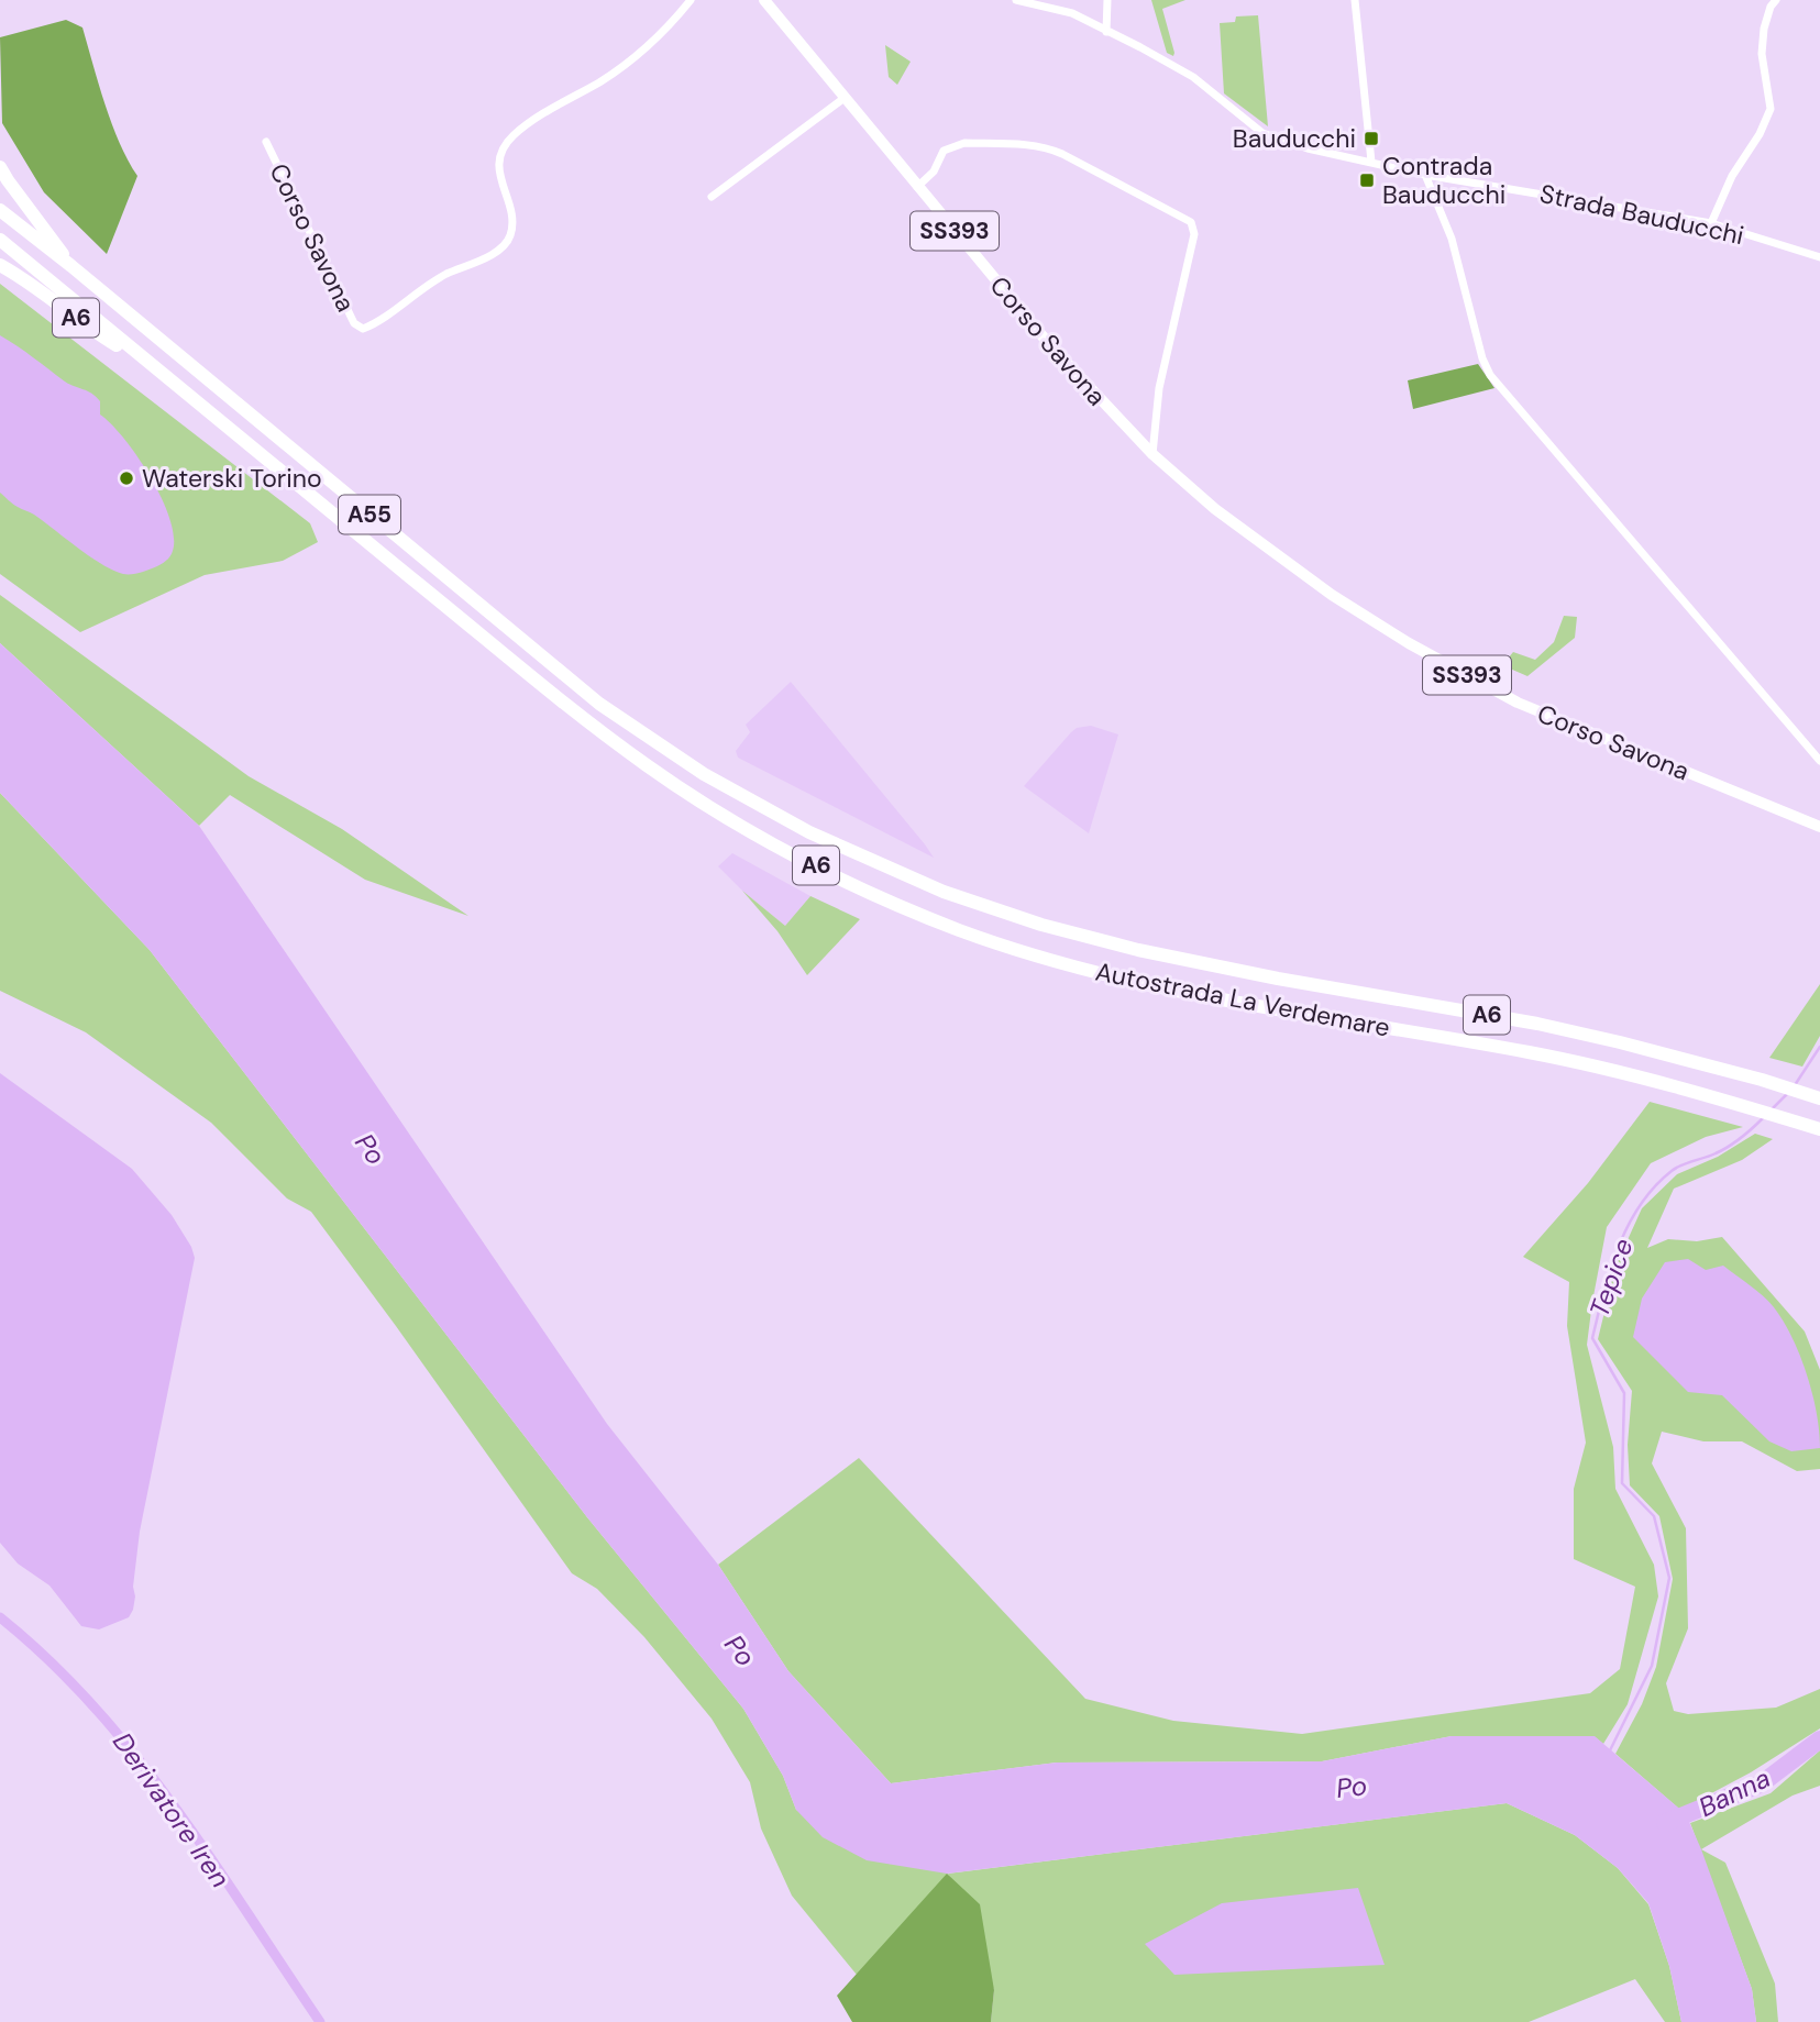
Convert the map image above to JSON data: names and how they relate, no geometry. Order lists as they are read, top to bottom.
{
  "streets": {
    "highway": ["A6", "A55", "Autostrada La Verdemare"],
    "main road": ["SS393", "Corso Savona"],
    "street": ["Strada Bauducchi"]
  },
  "crossings": [
    ["A6", "A55"],
    ["A55", "Autostrada La Verdemare"]
  ],
  "water": [
    "Po",
    "Tepice",
    "Banna",
    "Derivatore Iren"
  ],
  "places": {
    "transit": ["Bauducchi", "Contrada Bauducchi"],
    "other": ["Waterski Torino"]
  }
}
